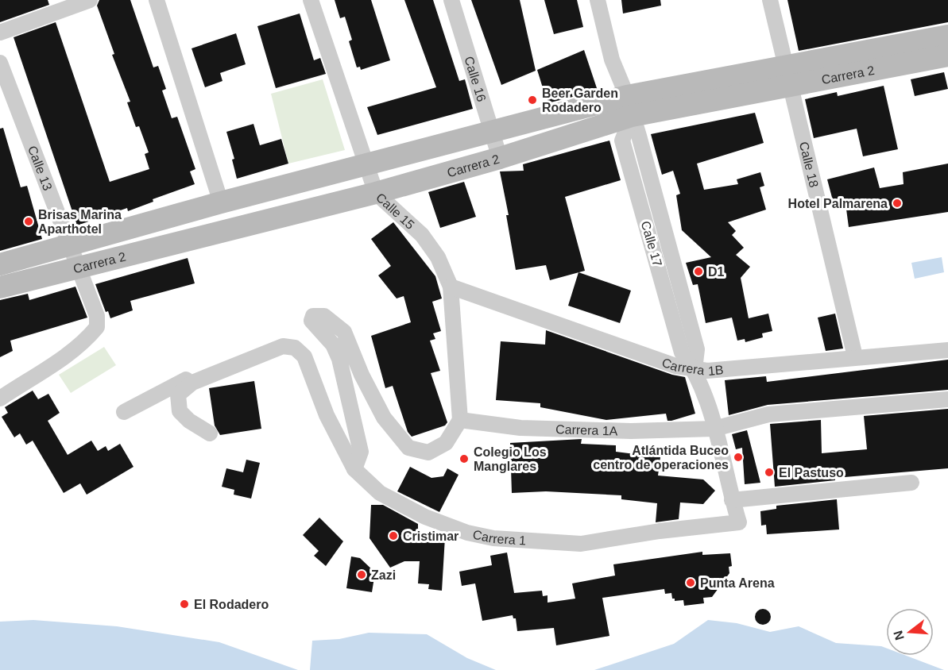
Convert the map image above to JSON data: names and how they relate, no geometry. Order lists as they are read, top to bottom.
{
  "streets": {
    "street": [
      "Carrera 2",
      "Calle 16",
      "Calle 18",
      "Calle 13",
      "Calle 15",
      "Calle 17",
      "Carrera 1B",
      "Carrera 1A",
      "Carrera 1"
    ]
  },
  "crossings": [
    ["Carrera 2", "Calle 16"],
    ["Carrera 2", "Calle 18"],
    ["Carrera 2", "Calle 13"],
    ["Carrera 2", "Calle 15"],
    ["Carrera 2", "Calle 17"],
    ["Calle 18", "Carrera 1B"],
    ["Calle 15", "Carrera 1B"],
    ["Calle 15", "Carrera 1A"],
    ["Calle 17", "Carrera 1B"],
    ["Calle 17", "Carrera 1A"],
    ["Calle 17", "Carrera 1"]
  ],
  "places": [
    "Beer Garden Rodadero",
    "Hotel Palmarena",
    "Brisas Marina Aparthotel",
    "D1",
    "Atlántida Buceo centro de operaciones",
    "Colegio Los Manglares",
    "El Pastuso",
    "Cristimar",
    "Zazi",
    "Punta Arena",
    "El Rodadero"
  ],
  "north": "left"
}
